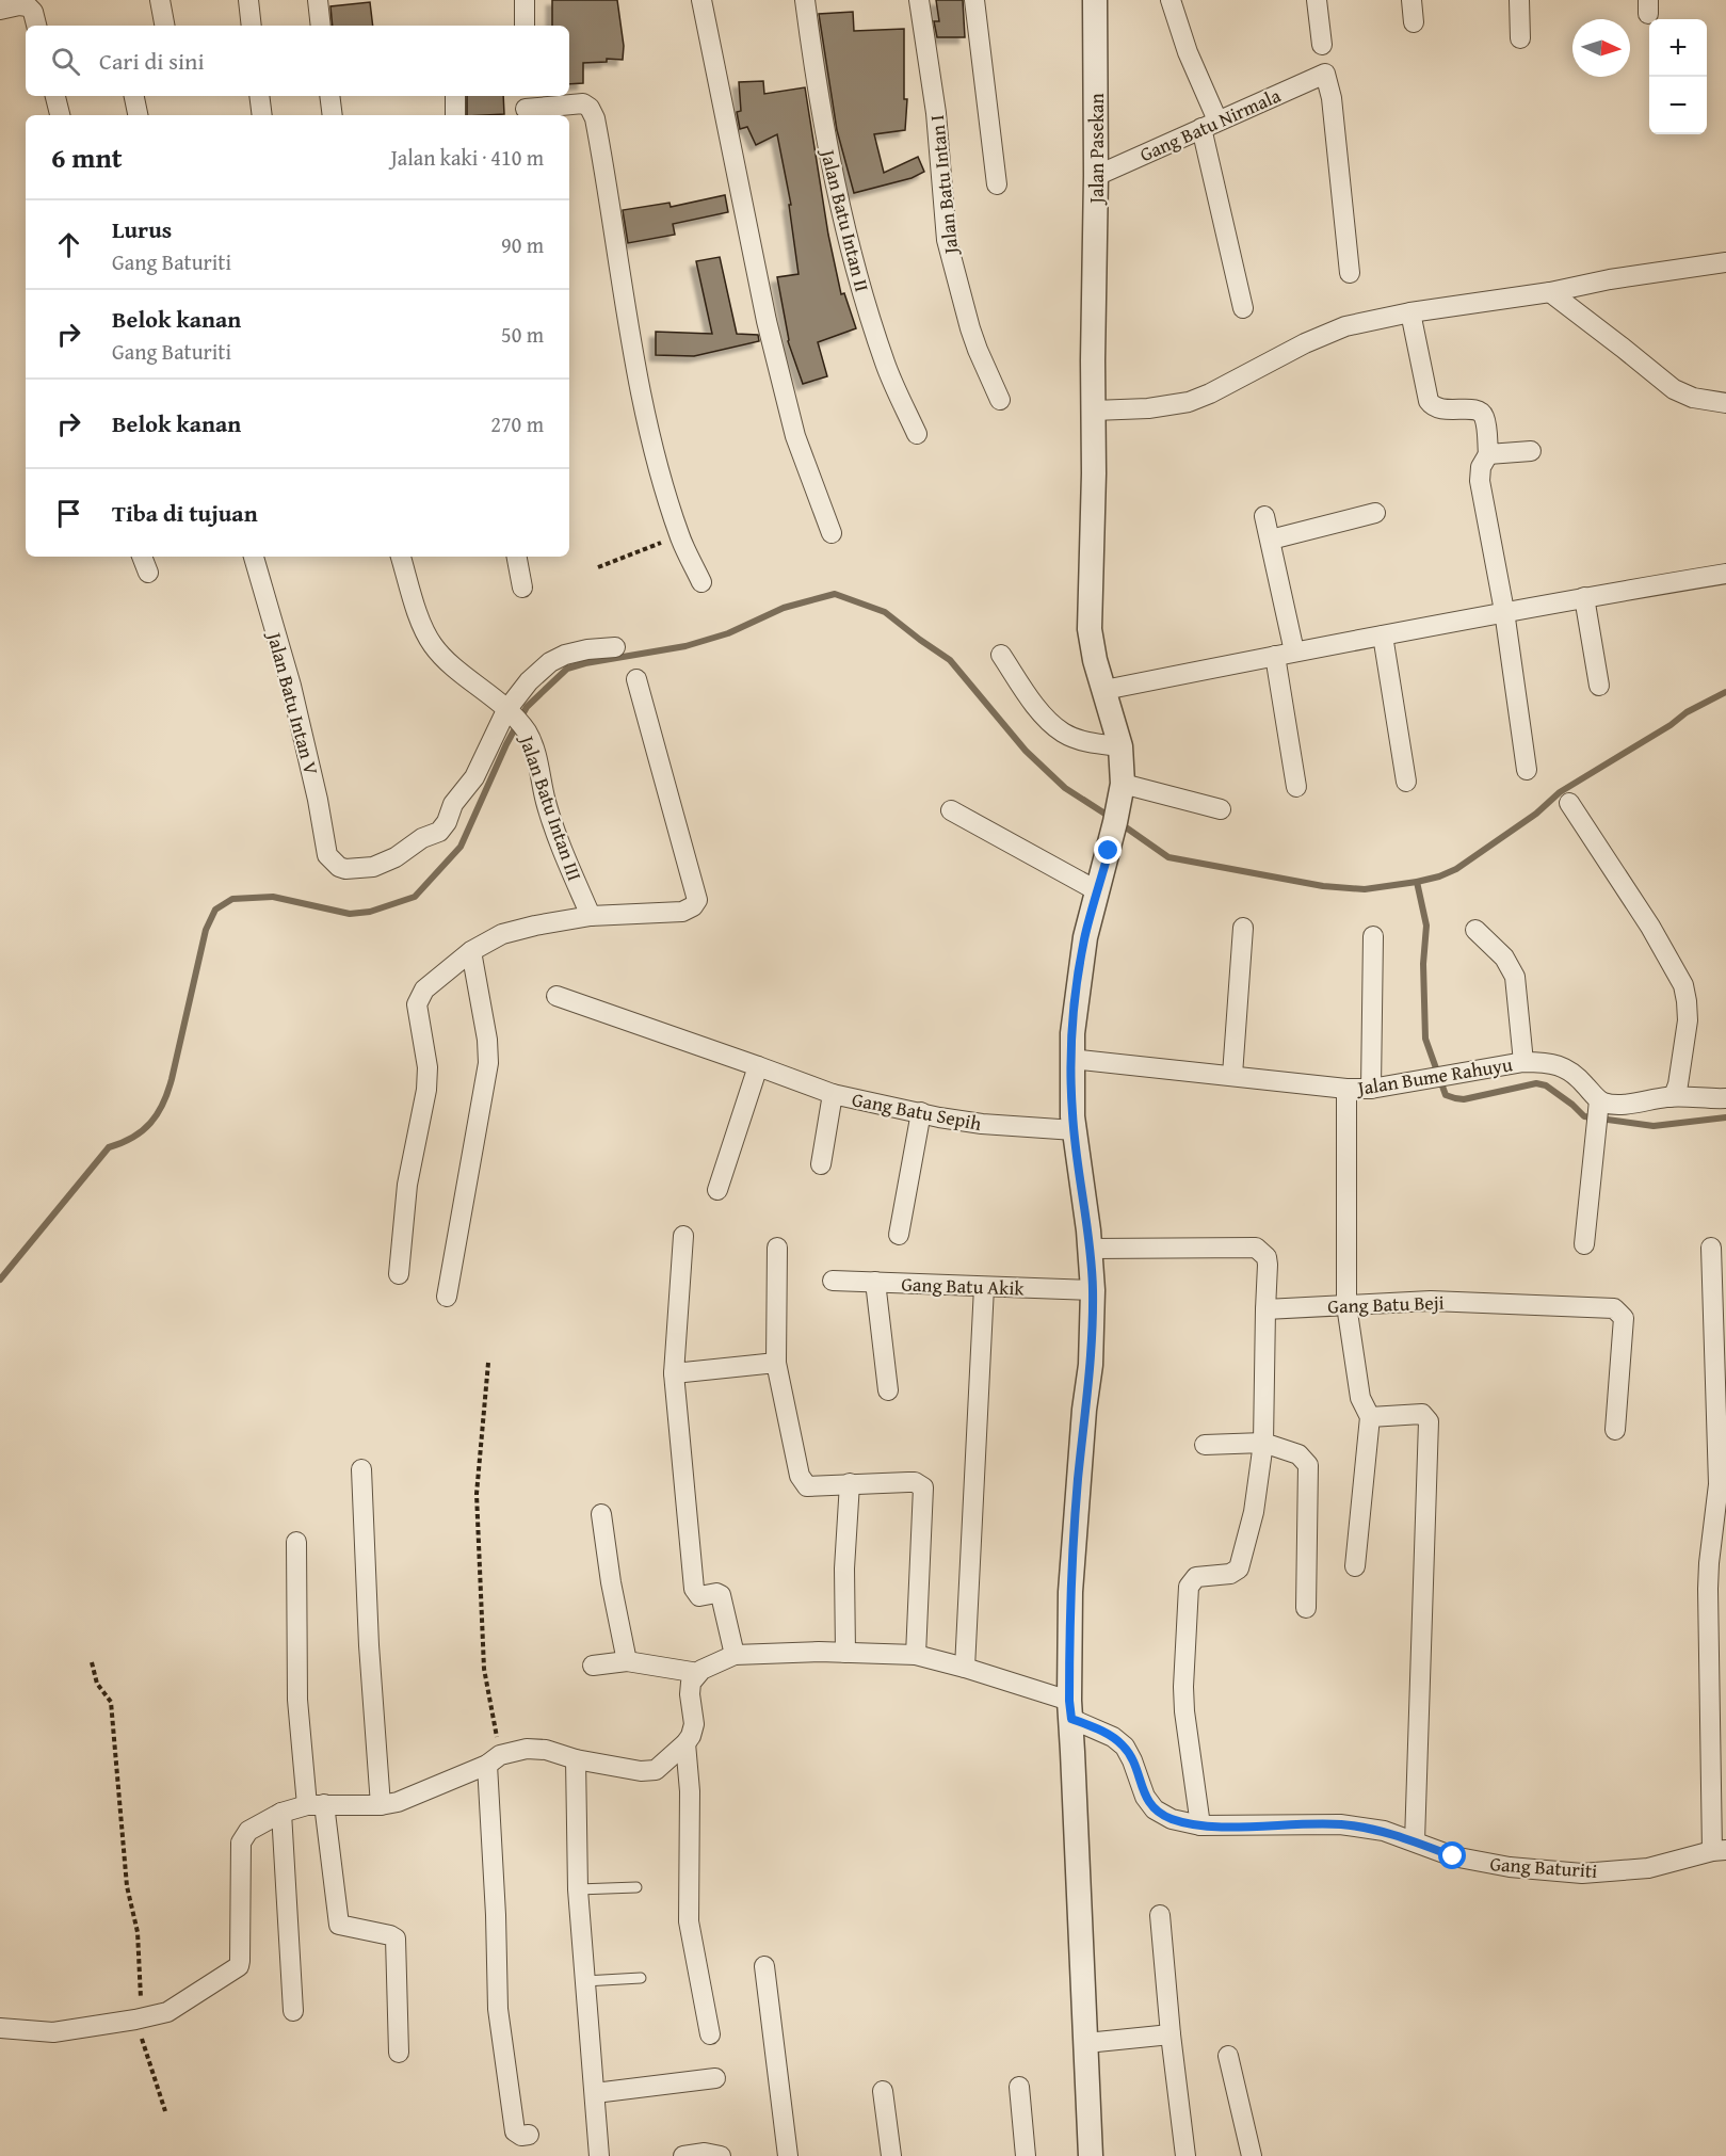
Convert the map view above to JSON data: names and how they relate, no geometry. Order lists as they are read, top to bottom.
{
  "streets": {
    "street": [
      "Gang Batu Nirmala",
      "Jalan Pasekan",
      "Jalan Batu Intan I",
      "Jalan Batu Intan II",
      "Jalan Batu Intan V",
      "Jalan Batu Intan III",
      "Jalan Bume Rahuyu",
      "Gang Batu Sepih",
      "Gang Batu Akik",
      "Gang Batu Beji",
      "Gang Baturiti"
    ]
  },
  "crossings": [
    ["Gang Batu Nirmala", "Jalan Pasekan"],
    ["Jalan Pasekan", "Jalan Bume Rahuyu"],
    ["Jalan Pasekan", "Gang Batu Sepih"],
    ["Jalan Pasekan", "Gang Batu Akik"],
    ["Jalan Pasekan", "Gang Baturiti"],
    ["Jalan Batu Intan V", "Jalan Batu Intan III"]
  ],
  "north": "right",
  "page": {
    "map_buttons": ["+", "−"],
    "search": "Cari di sini",
    "heading": ["6 mnt", "Jalan kaki · 410 m"],
    "list": [
      ["Lurus", "Gang Baturiti", "90 m"],
      ["Belok kanan", "Gang Baturiti", "50 m"],
      ["Belok kanan", "270 m"],
      "Tiba di tujuan"
    ]
  }
}
